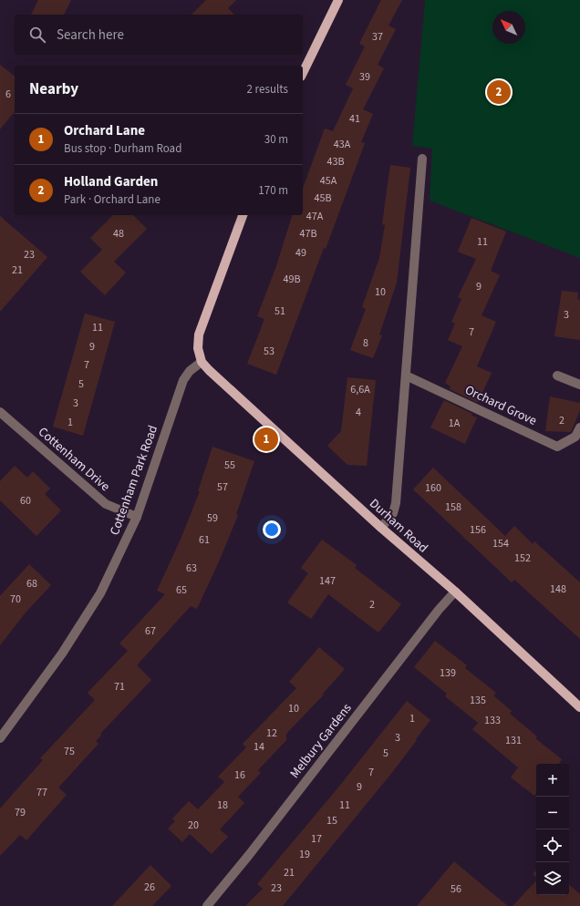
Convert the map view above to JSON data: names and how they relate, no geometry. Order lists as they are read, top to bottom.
{
  "streets": {
    "main road": ["Durham Road"],
    "street": [
      "Orchard Grove",
      "Cottenham Drive",
      "Cottenham Park Road",
      "Melbury Gardens"
    ]
  },
  "crossings": [
    ["Cottenham Drive", "Cottenham Park Road"],
    ["Cottenham Park Road", "Durham Road"],
    ["Durham Road", "Melbury Gardens"]
  ],
  "house_numbers": [
    "37",
    "39",
    "6",
    "41",
    "43A",
    "43B",
    "45A",
    "45B",
    "47A",
    "48",
    "47B",
    "11",
    "49",
    "23",
    "21",
    "49B",
    "9",
    "10",
    "51",
    "3",
    "11",
    "7",
    "8",
    "9",
    "53",
    "7",
    "5",
    "6,6A",
    "3",
    "4",
    "2",
    "1",
    "1A",
    "55",
    "57",
    "160",
    "60",
    "158",
    "59",
    "156",
    "61",
    "154",
    "152",
    "63",
    "147",
    "68",
    "148",
    "65",
    "70",
    "2",
    "67",
    "139",
    "71",
    "135",
    "10",
    "1",
    "133",
    "12",
    "3",
    "131",
    "14",
    "75",
    "5",
    "7",
    "16",
    "9",
    "77",
    "18",
    "11",
    "79",
    "15",
    "20",
    "17",
    "19",
    "21",
    "26",
    "23",
    "56"
  ],
  "north": "top left",
  "page": {
    "search": "Search here",
    "heading": ["Nearby", "2 results"],
    "pins": ["2", "1"],
    "list": [
      {
        "mark": "1",
        "name": "Orchard Lane",
        "note": "Bus stop · Durham Road",
        "value": "30 m"
      },
      {
        "mark": "2",
        "name": "Holland Garden",
        "note": "Park · Orchard Lane",
        "value": "170 m"
      }
    ],
    "map_buttons": ["+", "−"]
  }
}
